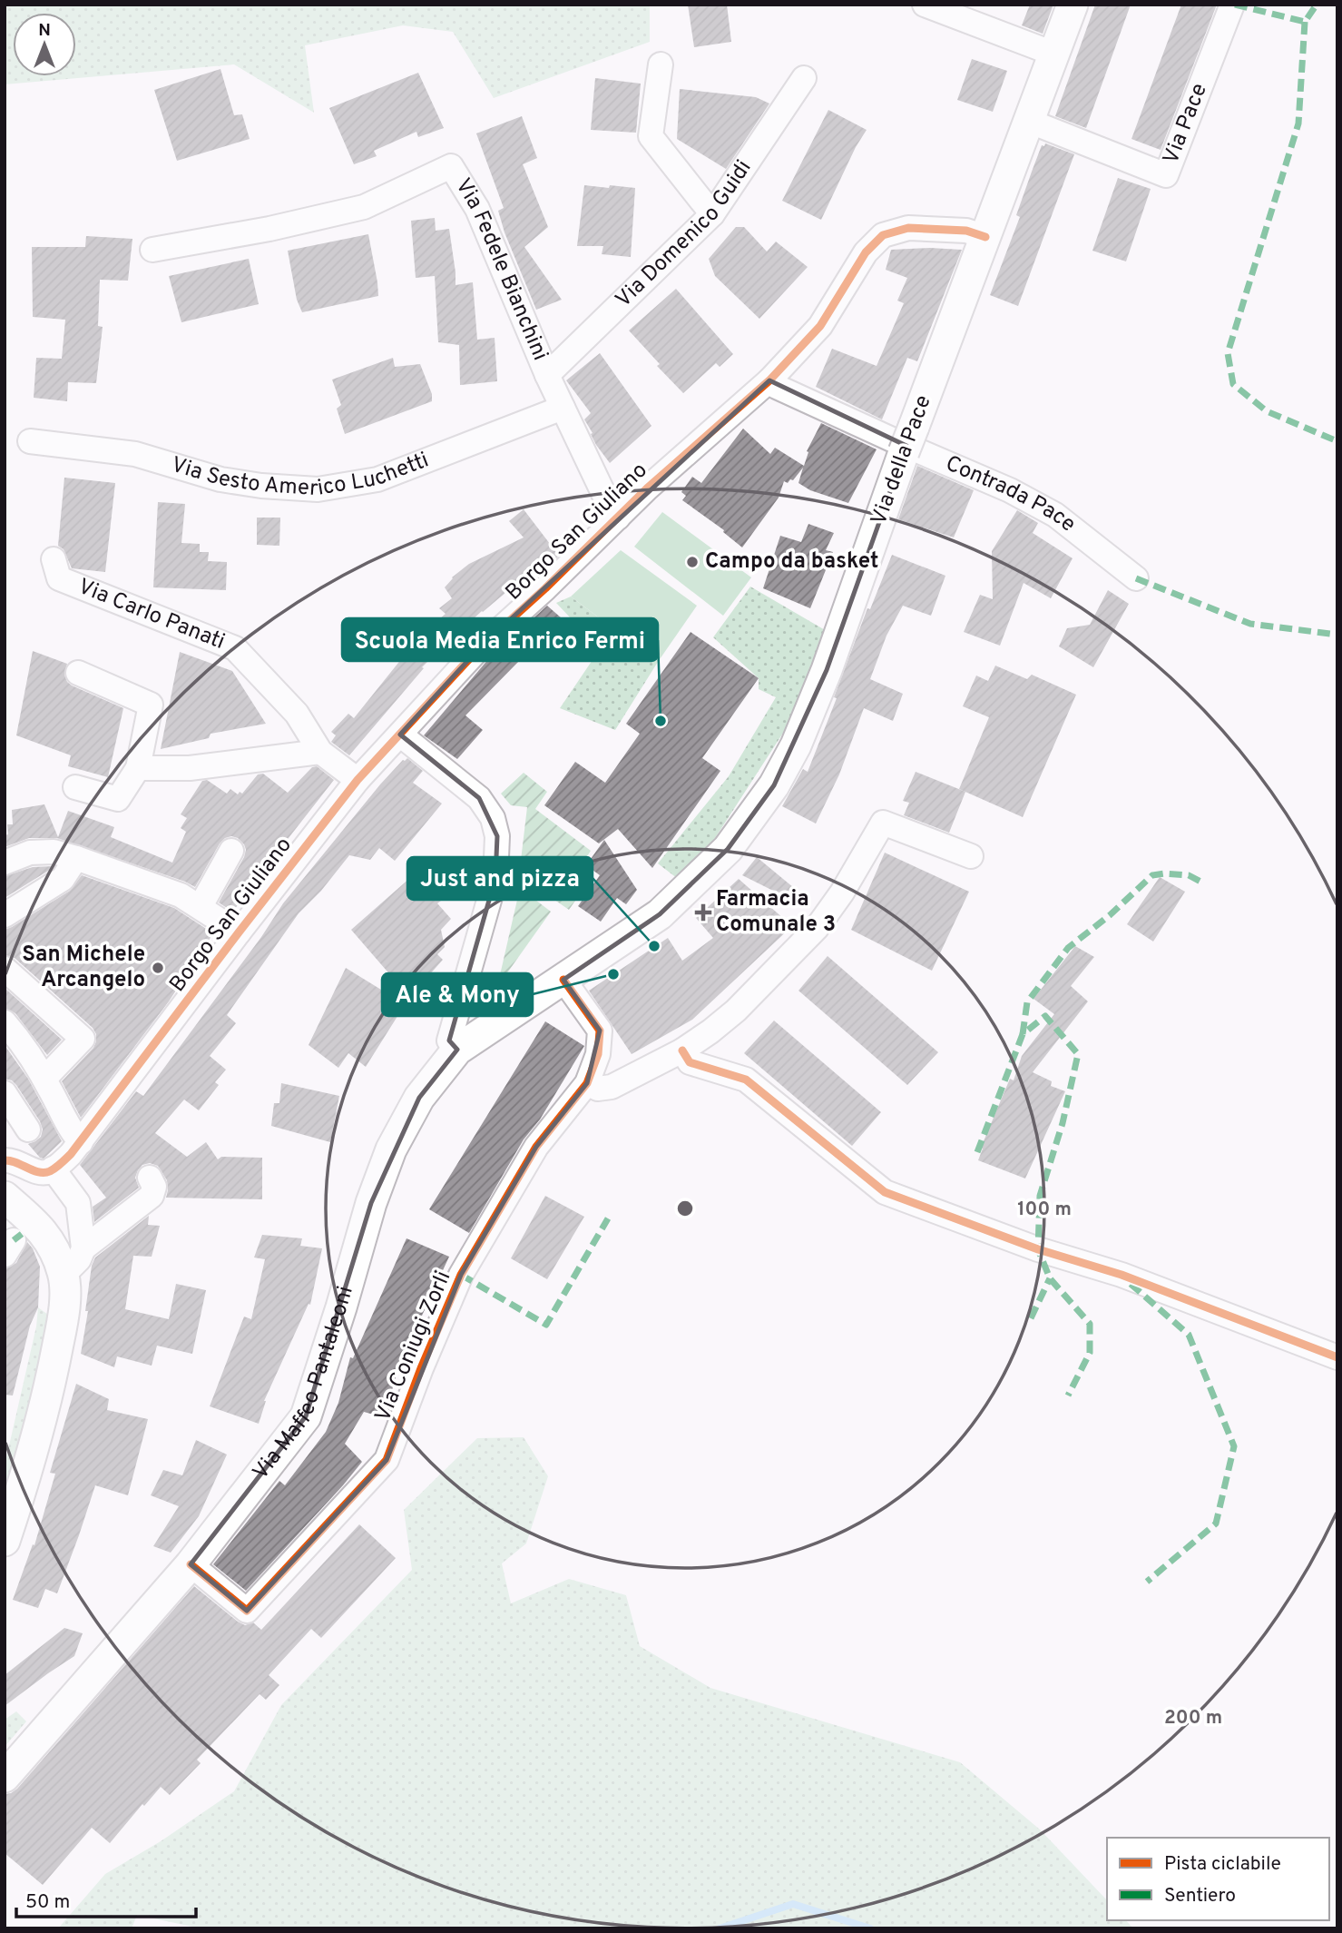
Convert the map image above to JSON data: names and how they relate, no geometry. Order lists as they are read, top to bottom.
{
  "streets": {
    "main road": ["Via della Pace", "Via Maffeo Pantaleoni"],
    "street": [
      "Via Pace",
      "Via Domenico Guidi",
      "Via Fedele Bianchini",
      "Via Sesto Americo Luchetti",
      "Contrada Pace",
      "Borgo San Giuliano",
      "Via Carlo Panati",
      "Via Coniugi Zorli"
    ]
  },
  "crossings": [
    ["Via Pace", "Via della Pace"],
    ["Via Domenico Guidi", "Via Fedele Bianchini"],
    ["Via Fedele Bianchini", "Via Sesto Americo Luchetti"],
    ["Via Fedele Bianchini", "Borgo San Giuliano"],
    ["Via della Pace", "Borgo San Giuliano"],
    ["Via della Pace", "Via Coniugi Zorli"],
    ["Via della Pace", "Via Maffeo Pantaleoni"],
    ["Contrada Pace", "Borgo San Giuliano"],
    ["Borgo San Giuliano", "Via Carlo Panati"],
    ["Via Coniugi Zorli", "Via Maffeo Pantaleoni"]
  ],
  "places": {
    "other": [
      "Campo da basket",
      "Scuola Media Enrico Fermi",
      "Just and pizza",
      "San Michele Arcangelo",
      "Ale & Mony"
    ],
    "health": ["Farmacia Comunale 3"]
  },
  "legend": ["Pista ciclabile", "Sentiero"],
  "scale_bar": "50 m",
  "north": "top",
  "rings": ["100 m", "200 m"]
}
